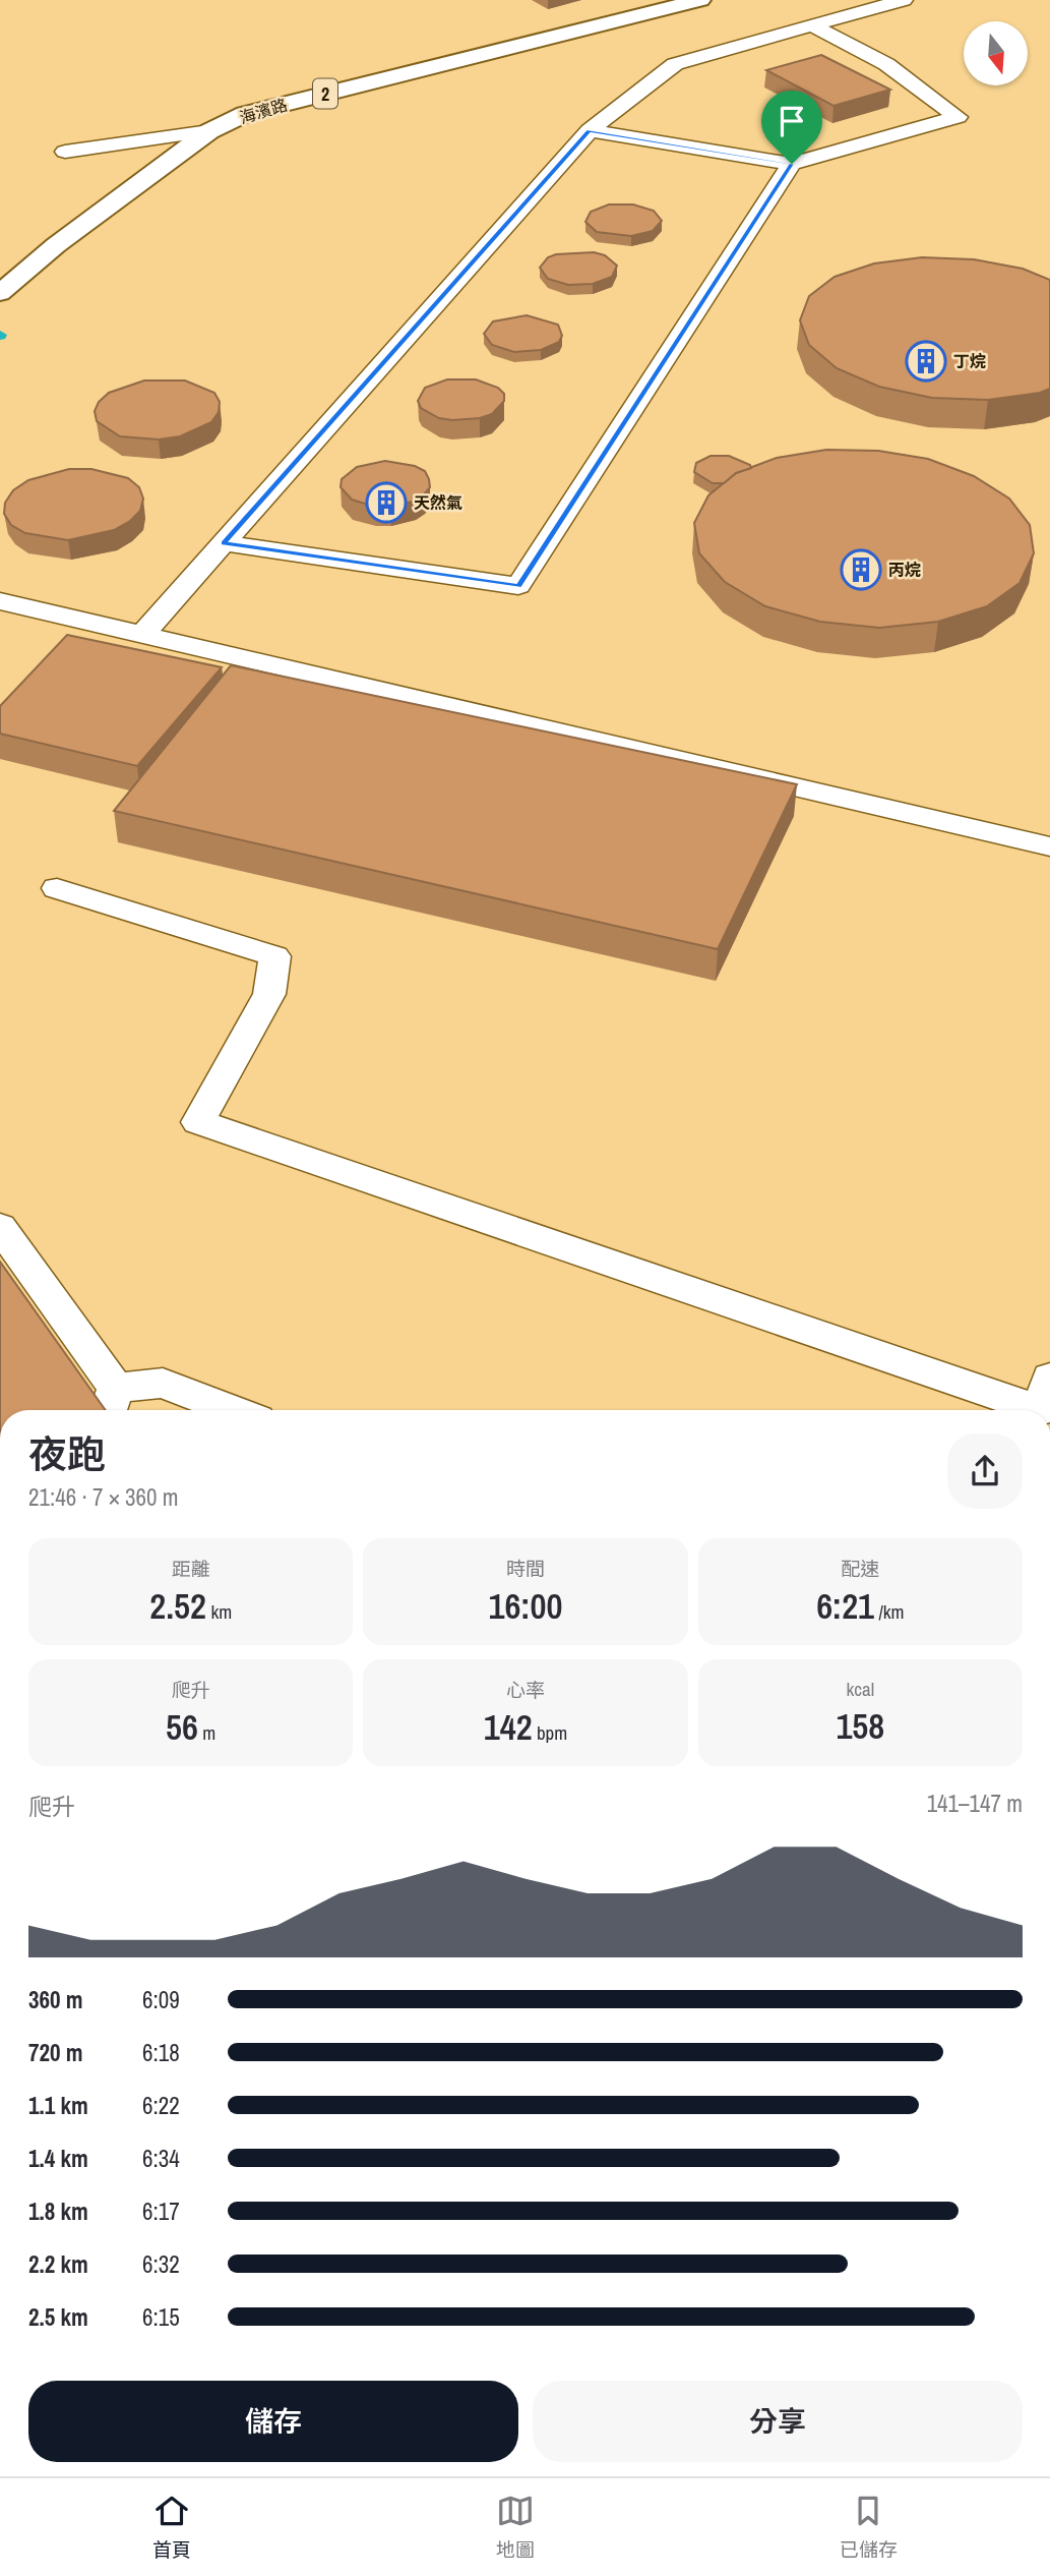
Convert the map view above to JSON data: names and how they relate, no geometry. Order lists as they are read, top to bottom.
{
  "streets": {
    "main road": ["2", "海濱路"]
  },
  "places": {
    "building": ["丁烷", "天然氣", "丙烷"]
  },
  "north": "bottom",
  "page": {
    "heading": ["夜跑", "21:46 · 7 × 360 m"],
    "stats": [
      ["距離", "2.52 km"],
      ["時間", "16:00"],
      ["配速", "6:21 /km"],
      ["爬升", "56 m"],
      ["心率", "142 bpm"],
      ["kcal", "158"]
    ],
    "chart": ["爬升", "141–147 m"],
    "list": [
      {
        "name": "360 m",
        "note": "6:09"
      },
      {
        "name": "720 m",
        "note": "6:18"
      },
      {
        "name": "1.1 km",
        "note": "6:22"
      },
      {
        "name": "1.4 km",
        "note": "6:34"
      },
      {
        "name": "1.8 km",
        "note": "6:17"
      },
      {
        "name": "2.2 km",
        "note": "6:32"
      },
      {
        "name": "2.5 km",
        "note": "6:15"
      }
    ],
    "buttons": ["儲存", "分享"],
    "tabs": ["首頁", "地圖", "已儲存"]
  }
}
